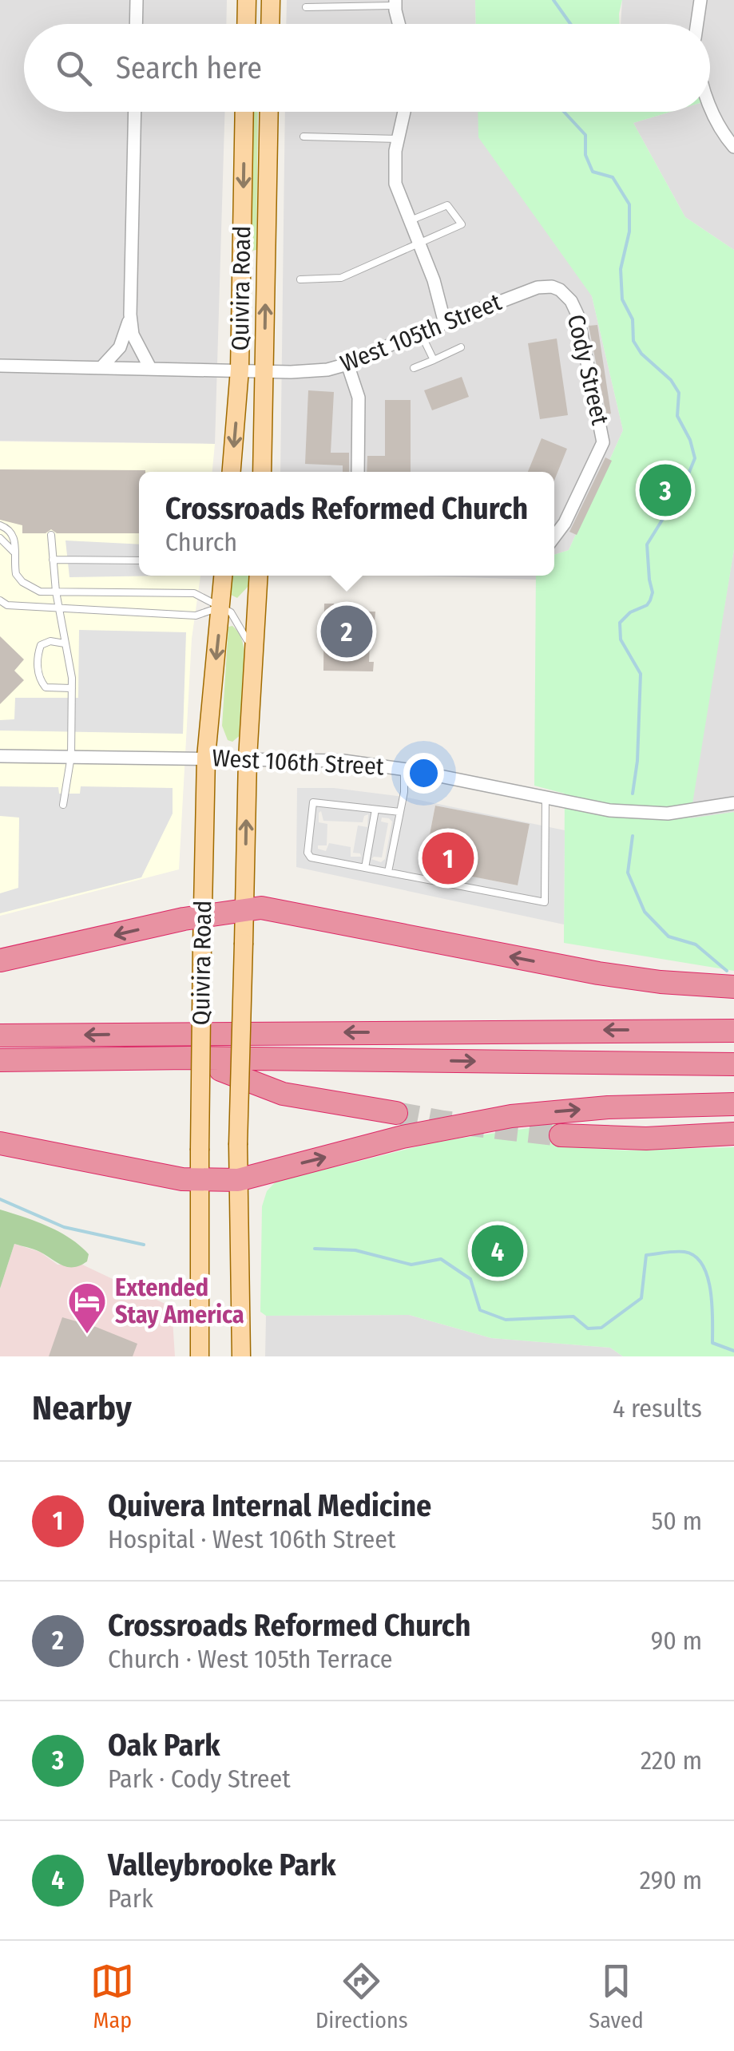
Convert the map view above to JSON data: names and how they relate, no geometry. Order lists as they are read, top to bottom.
{
  "streets": {
    "main road": ["Quivira Road"],
    "street": ["West 105th Street", "Cody Street", "West 106th Street"]
  },
  "crossings": [
    ["Quivira Road", "West 105th Street"],
    ["Quivira Road", "West 106th Street"],
    ["West 105th Street", "Cody Street"]
  ],
  "places": {
    "hotel": ["Extended Stay America"]
  },
  "page": {
    "search": "Search here",
    "pins": [
      "3",
      "2",
      "1",
      "4"
    ],
    "popup": ["Crossroads Reformed Church", "Church"],
    "heading": ["Nearby", "4 results"],
    "list": [
      {
        "mark": "1",
        "name": "Quivera Internal Medicine",
        "note": "Hospital · West 106th Street",
        "value": "50 m"
      },
      {
        "mark": "2",
        "name": "Crossroads Reformed Church",
        "note": "Church · West 105th Terrace",
        "value": "90 m"
      },
      {
        "mark": "3",
        "name": "Oak Park",
        "note": "Park · Cody Street",
        "value": "220 m"
      },
      {
        "mark": "4",
        "name": "Valleybrooke Park",
        "note": "Park",
        "value": "290 m"
      }
    ],
    "nav": ["Map", "Directions", "Saved"]
  }
}
